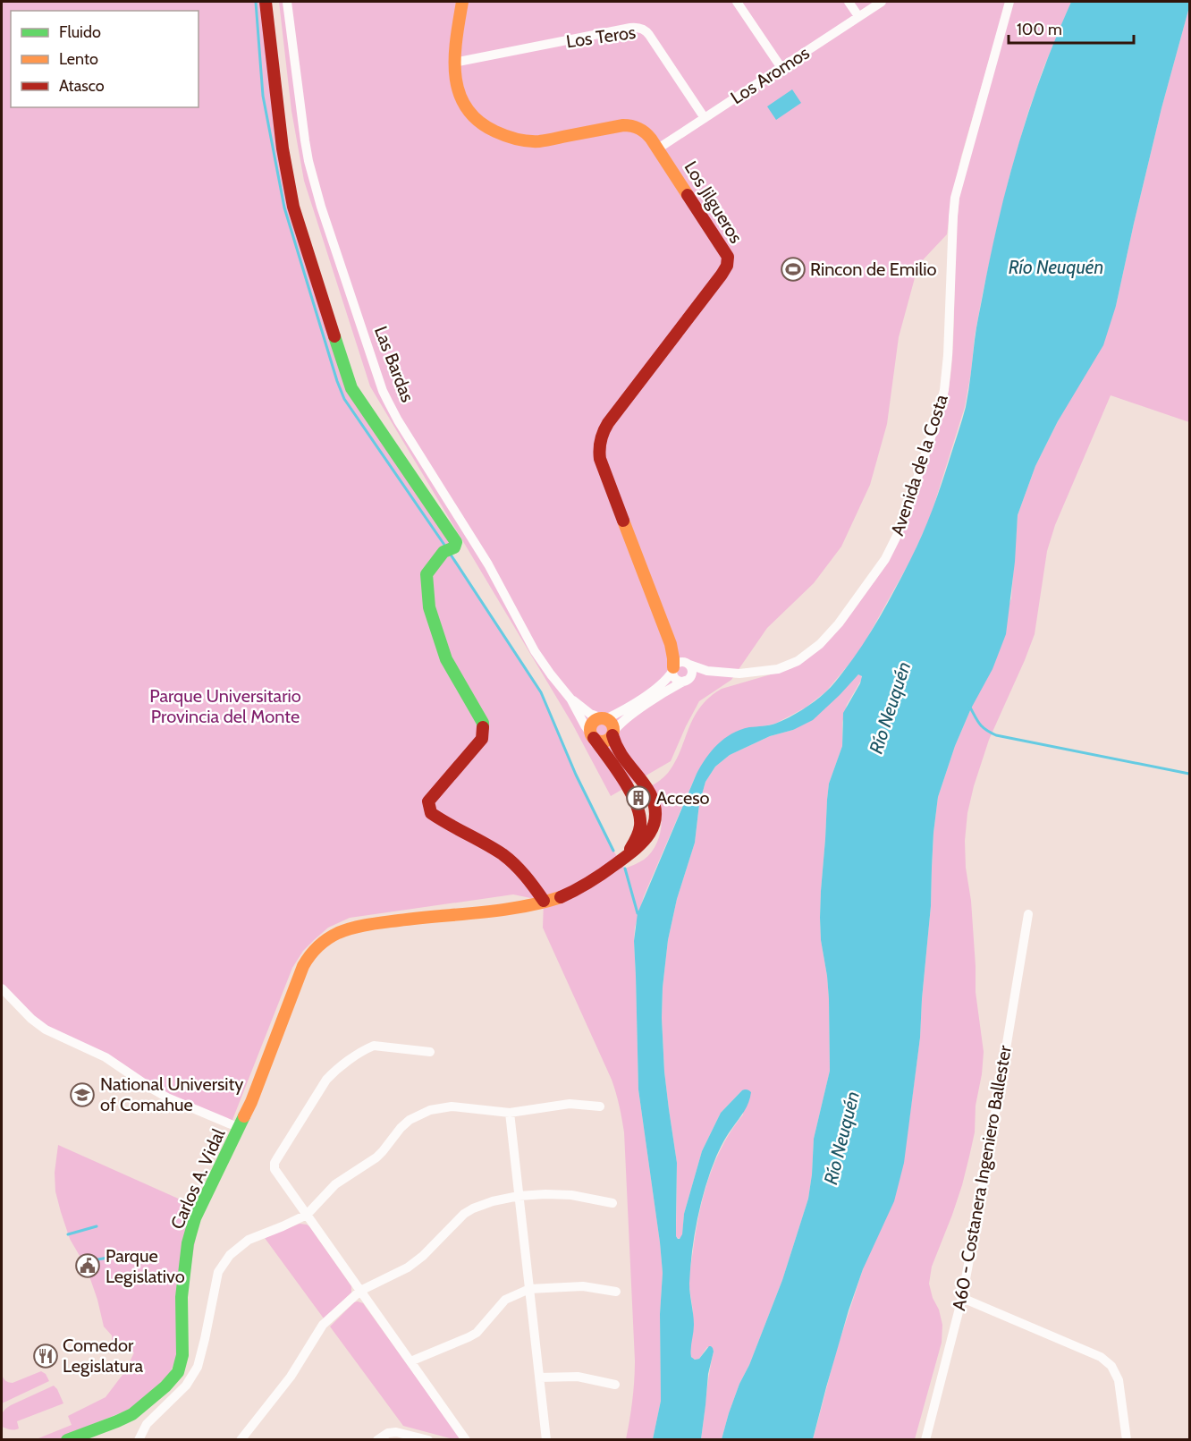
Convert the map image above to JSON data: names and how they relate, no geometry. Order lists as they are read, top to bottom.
{
  "streets": {
    "street": [
      "Los Teros",
      "Los Aromos",
      "Los Jilgueros",
      "Las Bardas",
      "Avenida de la Costa",
      "A60 - Costanera Ingeniero Ballester",
      "Carlos A. Vidal"
    ]
  },
  "crossings": [
    ["Los Teros", "Los Aromos"],
    ["Los Teros", "Los Jilgueros"],
    ["Los Aromos", "Los Jilgueros"],
    ["Los Jilgueros", "Avenida de la Costa"],
    ["Las Bardas", "Avenida de la Costa"],
    ["Las Bardas", "Carlos A. Vidal"],
    ["Avenida de la Costa", "Carlos A. Vidal"]
  ],
  "water": ["Río Neuquén"],
  "parks": ["Parque Universitario Provincia del Monte"],
  "places": {
    "sports": ["Rincon de Emilio"],
    "building": ["Acceso"],
    "school or university": ["National University of Comahue"],
    "public building": ["Parque Legislativo"],
    "restaurant": ["Comedor Legislatura"]
  },
  "legend": ["Fluido", "Lento", "Atasco"],
  "scale_bar": "100 m"
}
